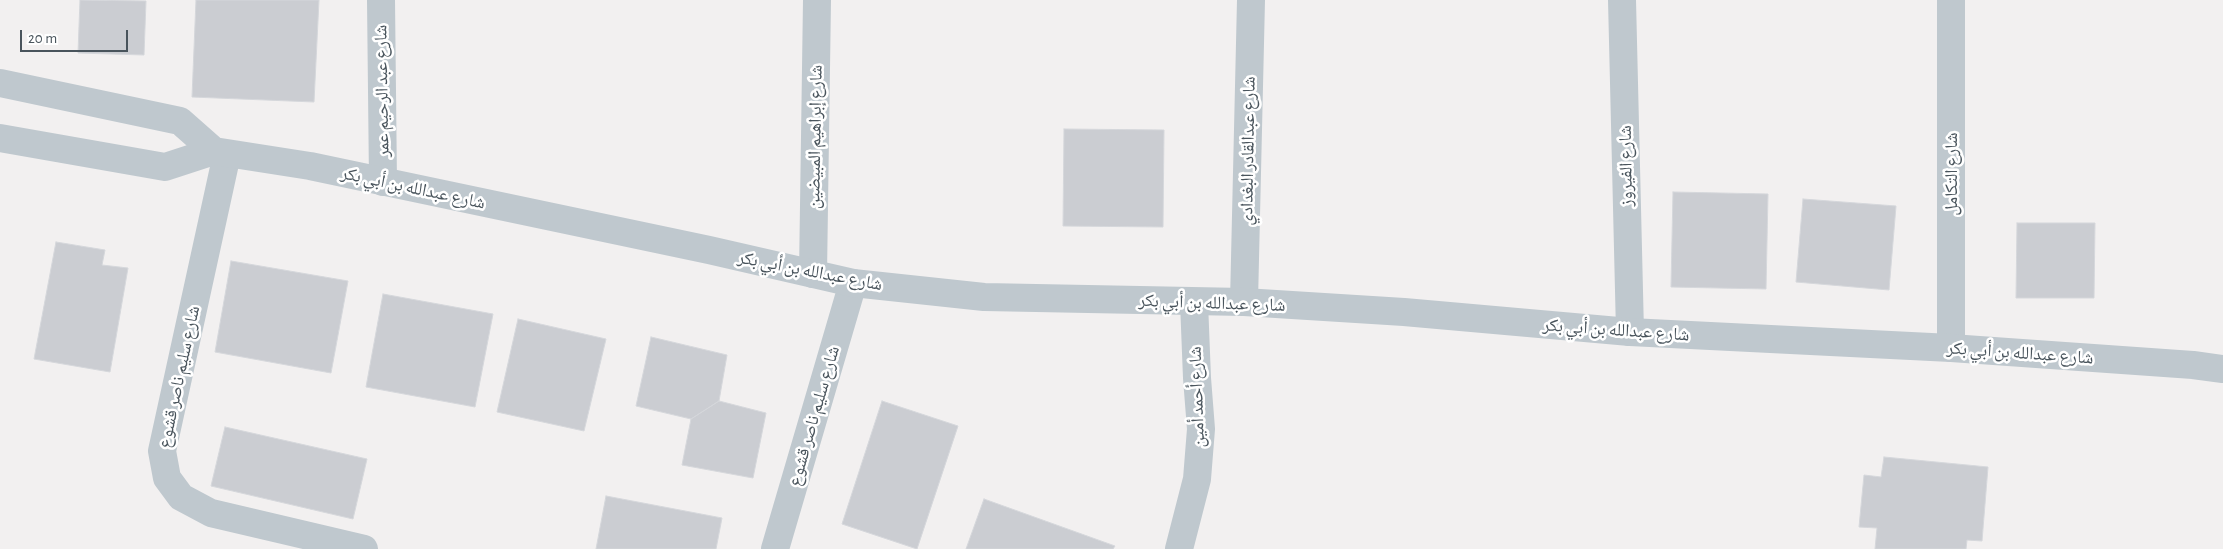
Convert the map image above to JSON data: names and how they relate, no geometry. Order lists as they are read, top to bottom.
{
  "streets": {
    "street": [
      "شارع عبد الرحيم عمر",
      "شارع إبراهيم المبيضين",
      "شارع عبدالقادر البغدادي",
      "شارع الفيروز",
      "شارع التكامل",
      "شارع عبدالله بن أبي بكر",
      "شارع سليم ناصر قشوع",
      "شارع أحمد أمين"
    ]
  },
  "crossings": [
    ["شارع عبد الرحيم عمر", "شارع عبدالله بن أبي بكر"],
    ["شارع إبراهيم المبيضين", "شارع عبدالله بن أبي بكر"],
    ["شارع عبدالقادر البغدادي", "شارع عبدالله بن أبي بكر"],
    ["شارع الفيروز", "شارع عبدالله بن أبي بكر"],
    ["شارع التكامل", "شارع عبدالله بن أبي بكر"],
    ["شارع عبدالله بن أبي بكر", "شارع سليم ناصر قشوع"],
    ["شارع عبدالله بن أبي بكر", "شارع أحمد أمين"]
  ],
  "scale_bar": "20 m"
}
